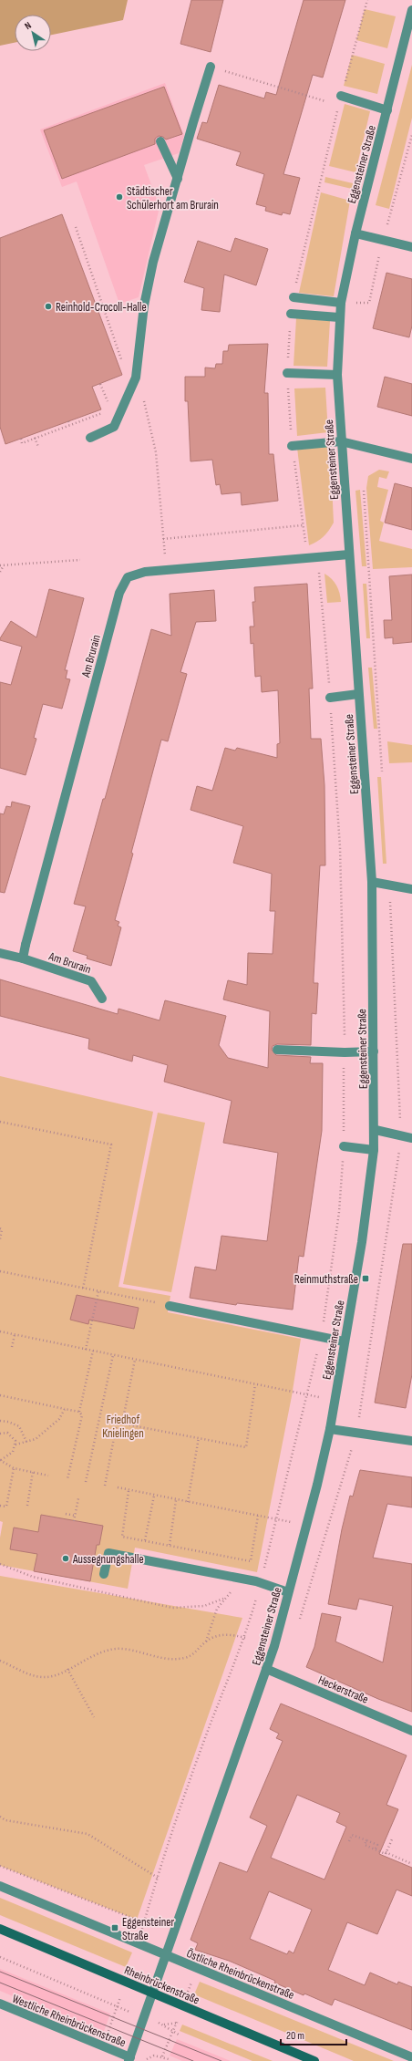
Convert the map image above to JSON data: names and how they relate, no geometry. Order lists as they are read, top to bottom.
{
  "streets": {
    "main road": ["Rheinbrückenstraße"],
    "street": [
      "Eggensteiner Straße",
      "Am Brurain",
      "Heckerstraße",
      "Östliche Rheinbrückenstraße",
      "Westliche Rheinbrückenstraße"
    ]
  },
  "crossings": [
    ["Eggensteiner Straße", "Am Brurain"],
    ["Eggensteiner Straße", "Heckerstraße"],
    ["Eggensteiner Straße", "Östliche Rheinbrückenstraße"],
    ["Eggensteiner Straße", "Rheinbrückenstraße"],
    ["Eggensteiner Straße", "Westliche Rheinbrückenstraße"]
  ],
  "parks": ["Friedhof Knielingen"],
  "places": {
    "other": ["Städtischer Schülerhort am Brurain", "Reinhold-Crocoll-Halle", "Aussegnungshalle"],
    "transit": ["Reinmuthstraße", "Eggensteiner Straße"]
  },
  "scale_bar": "20 m",
  "north": "top left"
}
